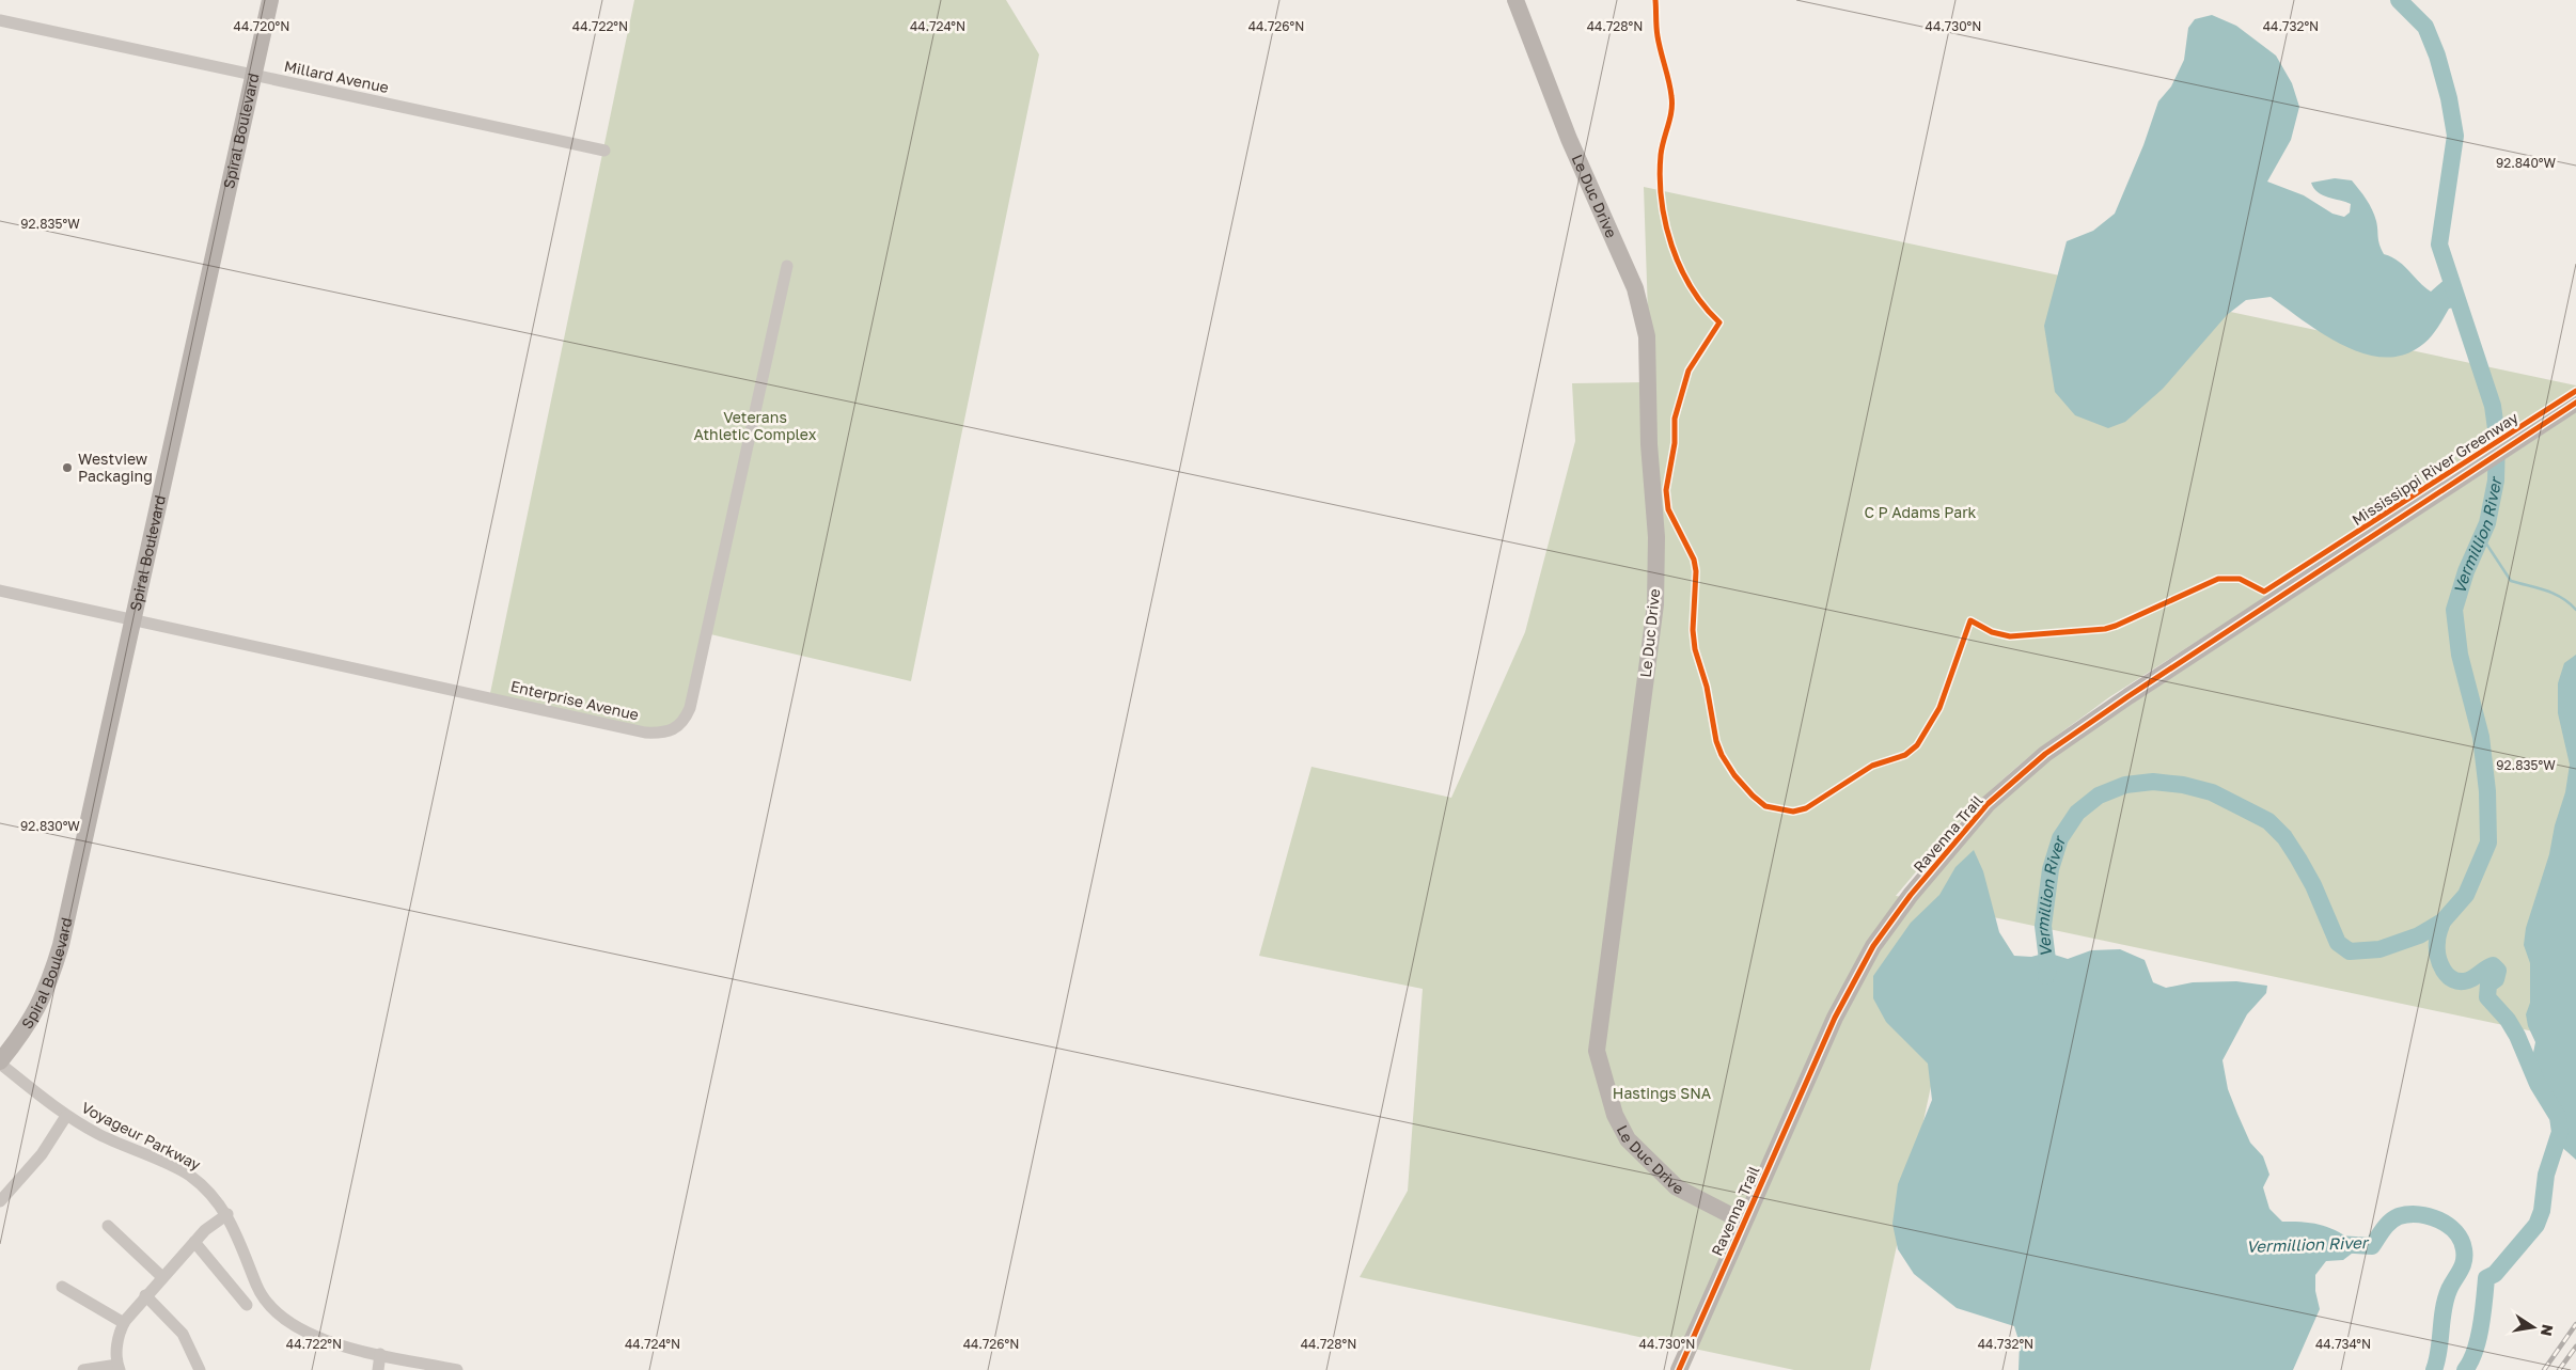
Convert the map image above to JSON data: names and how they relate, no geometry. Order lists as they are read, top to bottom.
{
  "streets": {
    "street": [
      "Millard Avenue",
      "Spiral Boulevard",
      "Le Duc Drive",
      "Enterprise Avenue",
      "Ravenna Trail",
      "Voyageur Parkway"
    ],
    "cycle path": ["Mississippi River Greenway"]
  },
  "crossings": [
    ["Millard Avenue", "Spiral Boulevard"],
    ["Spiral Boulevard", "Enterprise Avenue"],
    ["Spiral Boulevard", "Voyageur Parkway"],
    ["Le Duc Drive", "Ravenna Trail"]
  ],
  "water": ["Vermillion River"],
  "parks": ["Veterans Athletic Complex", "C P Adams Park", "Hastings SNA"],
  "places": ["Westview Packaging"],
  "north": "right",
  "coordinates": [
    "44.720°N",
    "44.722°N",
    "44.724°N",
    "44.726°N",
    "44.728°N",
    "44.730°N",
    "44.732°N",
    "92.840°W",
    "92.835°W",
    "92.830°W",
    "44.734°N"
  ]
}
